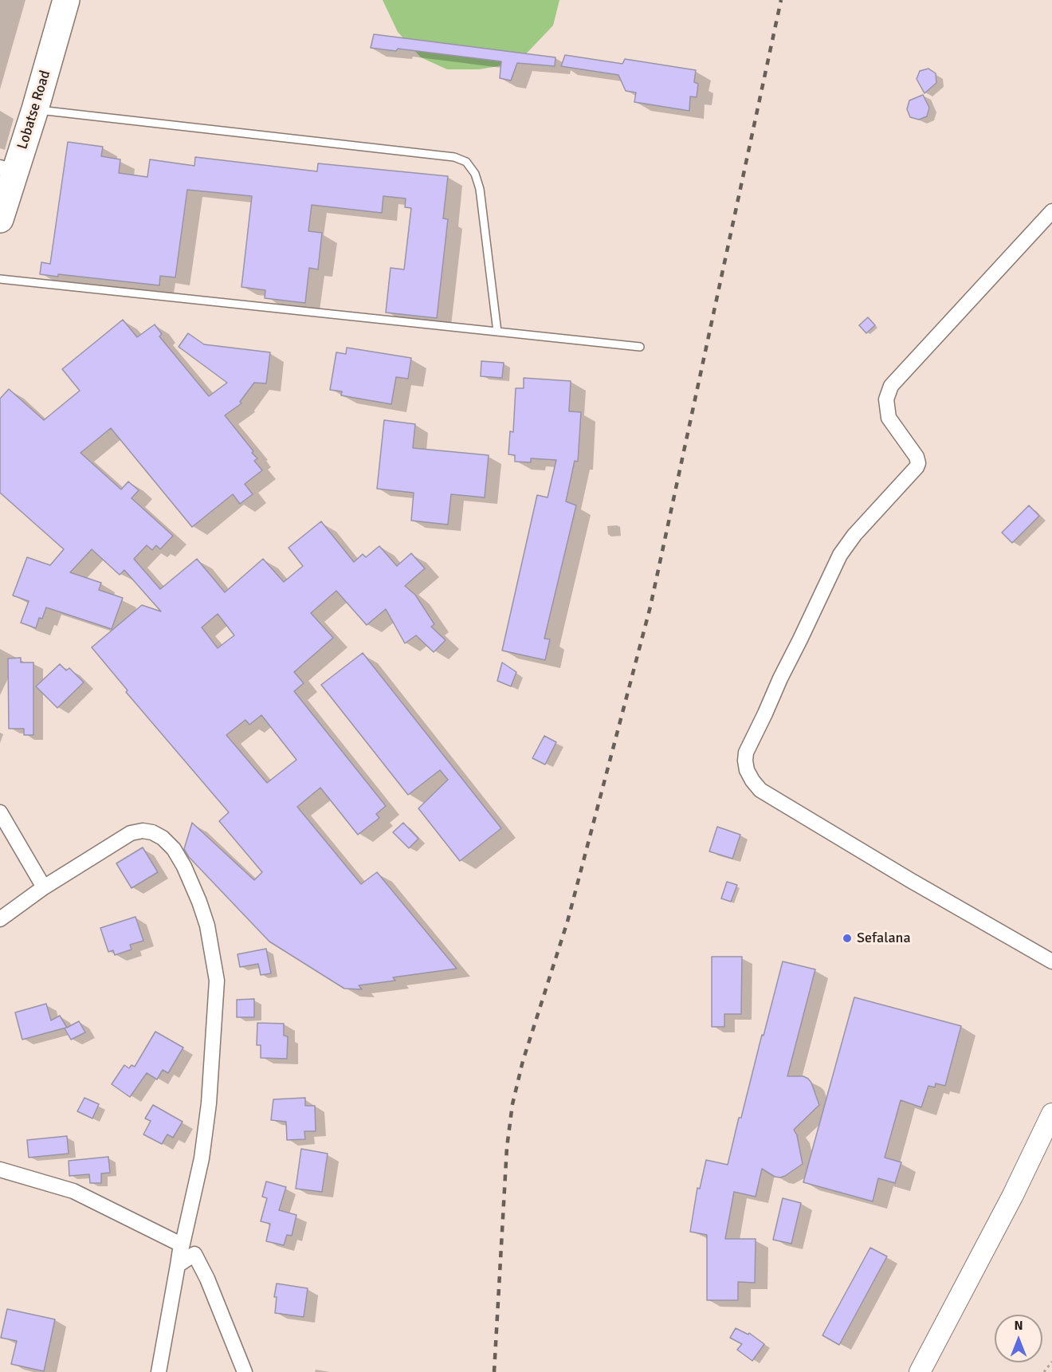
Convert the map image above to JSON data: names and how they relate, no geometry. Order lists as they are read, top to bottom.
{
  "streets": {
    "highway": ["Lobatse Road"]
  },
  "places": ["Sefalana"],
  "north": "top"
}
